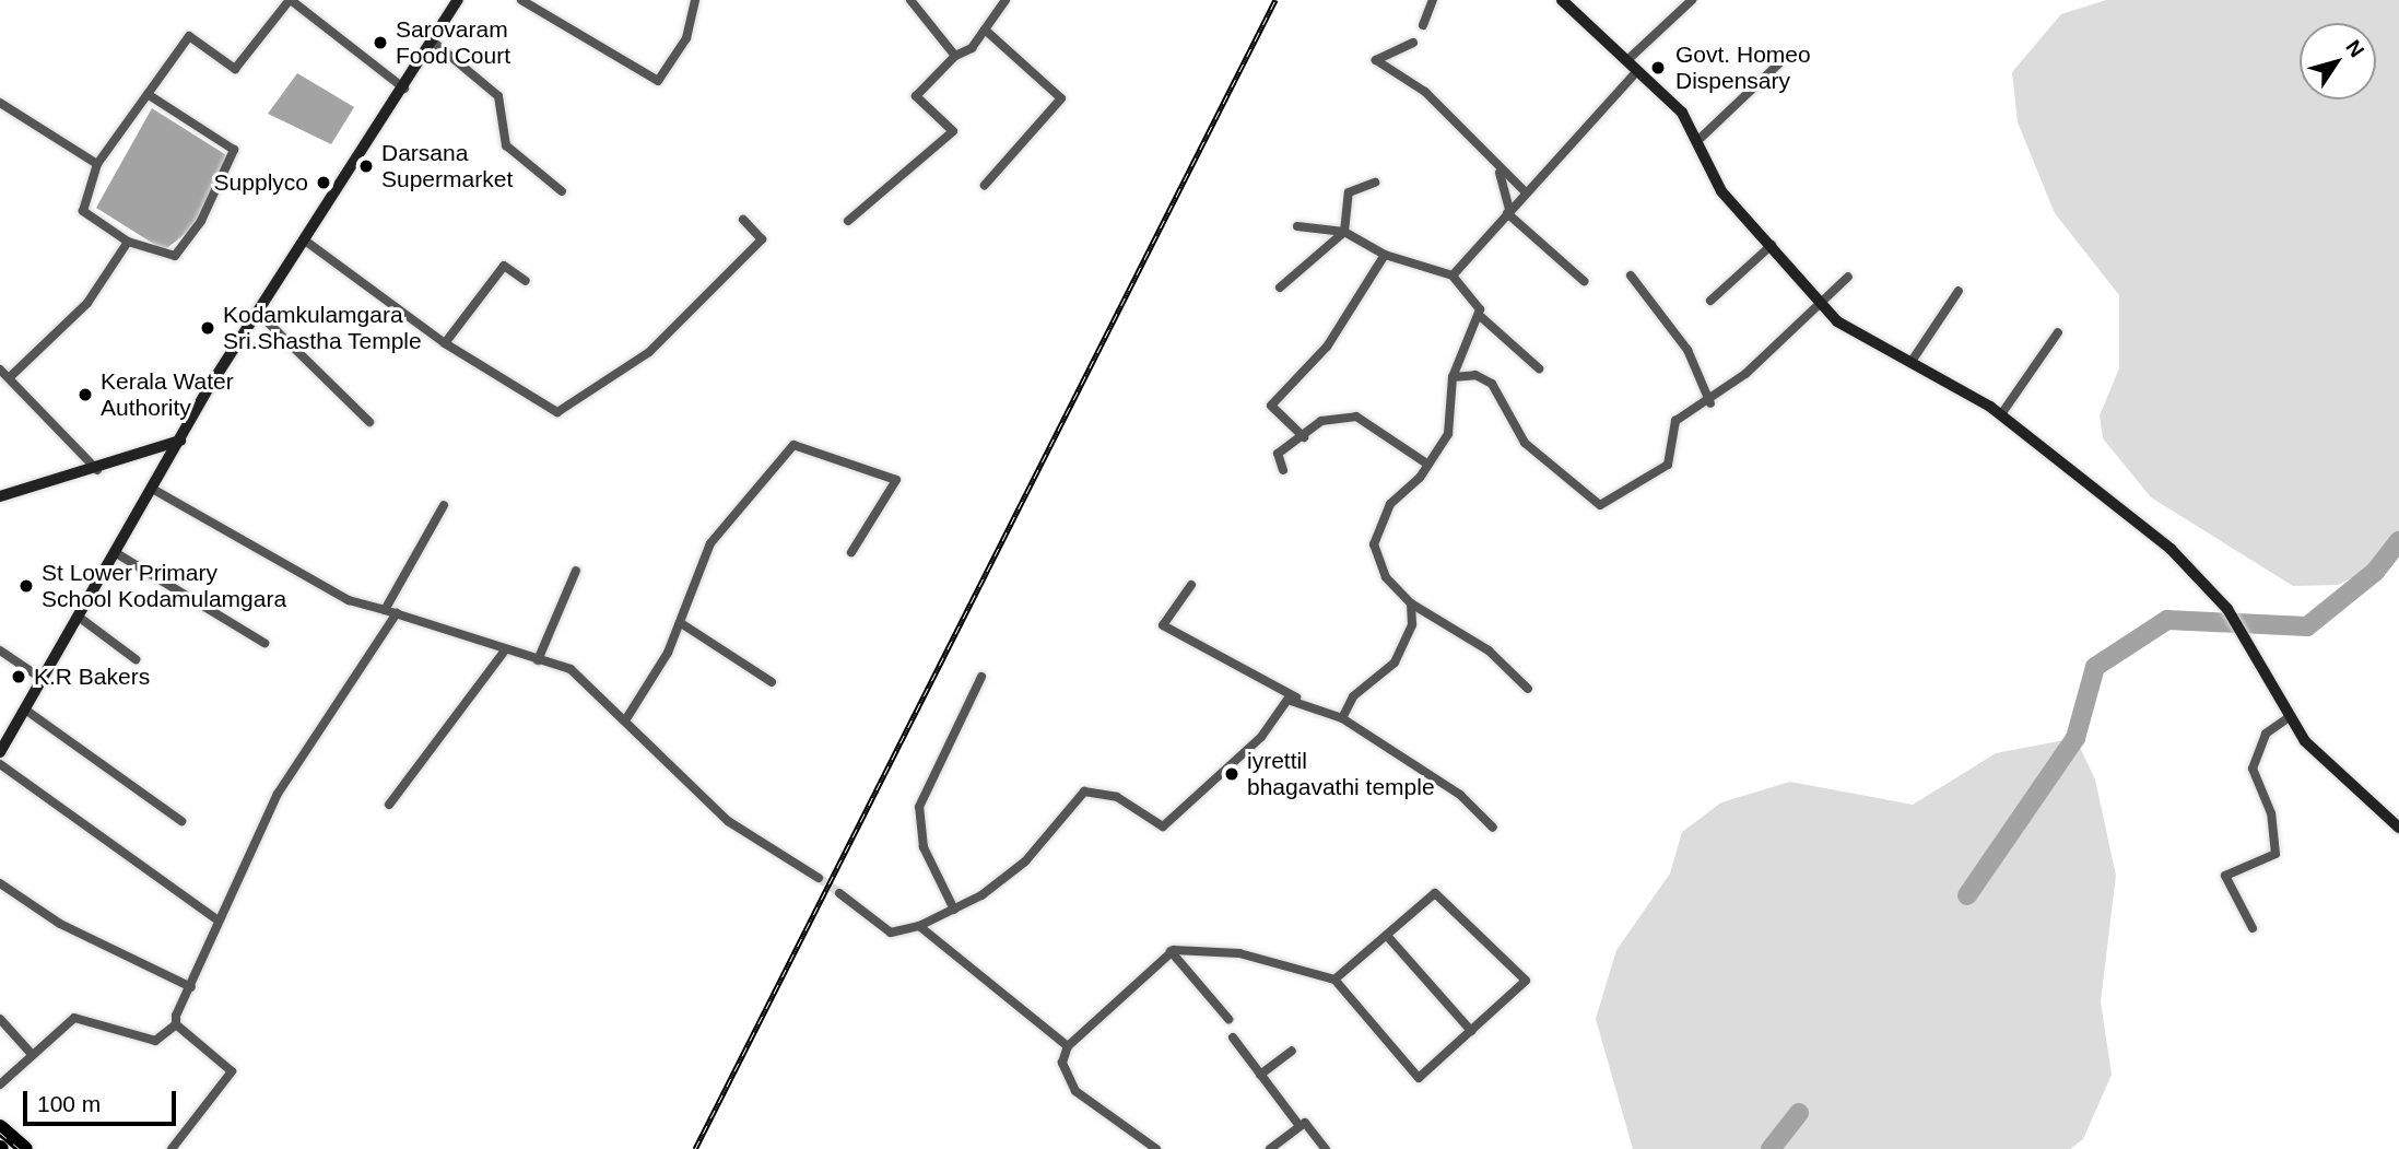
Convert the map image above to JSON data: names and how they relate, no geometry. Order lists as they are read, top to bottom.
{
  "places": [
    "Sarovaram Food Court",
    "Govt. Homeo Dispensary",
    "Darsana Supermarket",
    "Supplyco",
    "Kodamkulamgara Sri.Shastha Temple",
    "Kerala Water Authority",
    "St Lower Primary School Kodamulamgara",
    "K.R Bakers",
    "iyrettil bhagavathi temple"
  ],
  "scale_bar": "100 m",
  "north": "top right"
}
